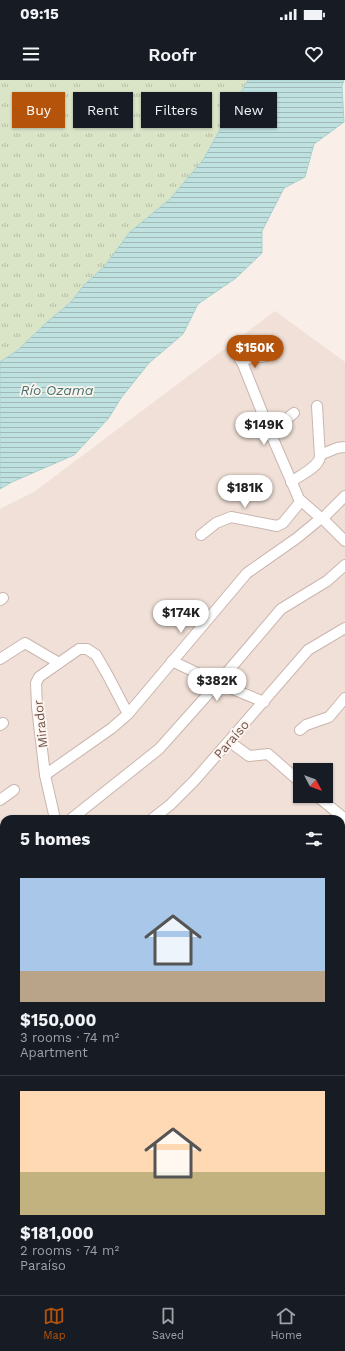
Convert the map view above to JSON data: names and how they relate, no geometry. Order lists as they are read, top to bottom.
{
  "streets": {
    "street": ["Mirador", "Paraíso"]
  },
  "water": ["Río Ozama"],
  "north": "bottom right",
  "page": {
    "status": "09:15",
    "header": "Roofr",
    "chip": [
      "Buy",
      "Rent",
      "Filters",
      "New"
    ],
    "price": [
      "$150K",
      "$149K",
      "$181K",
      "$174K",
      "$382K"
    ],
    "heading": "5 homes",
    "list": [
      {
        "name": "$150,000",
        "note": "3 rooms · 74 m² · Apartment"
      },
      {
        "name": "$181,000",
        "note": "2 rooms · 74 m² · Paraíso"
      }
    ],
    "tabs": ["Map", "Saved", "Home"]
  }
}
